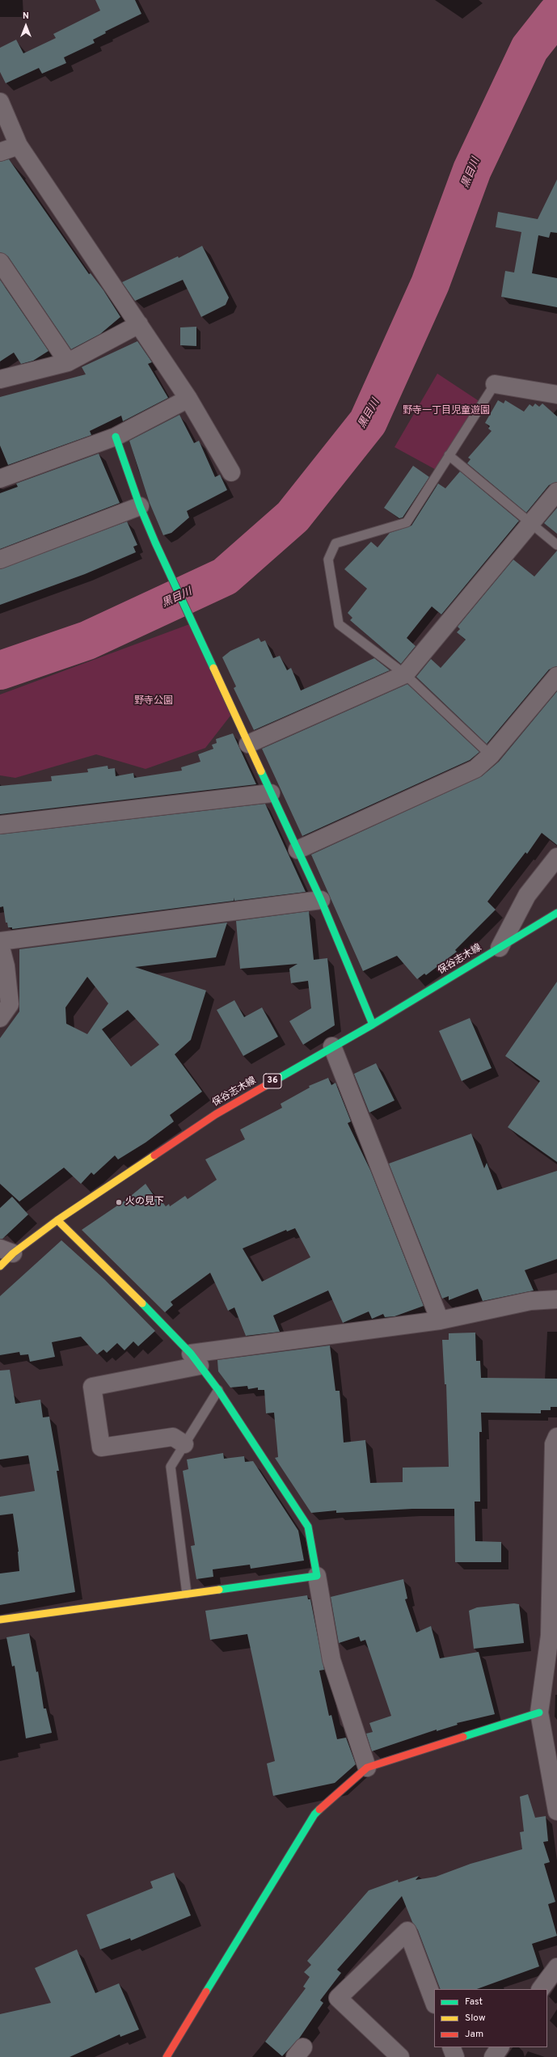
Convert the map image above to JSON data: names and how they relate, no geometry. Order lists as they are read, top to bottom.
{
  "streets": {
    "street": ["保谷志木線", "36"]
  },
  "water": ["黒目川"],
  "parks": ["野寺一丁目児童遊園", "野寺公園"],
  "places": ["火の見下"],
  "legend": ["Fast", "Slow", "Jam"],
  "north": "top"
}
